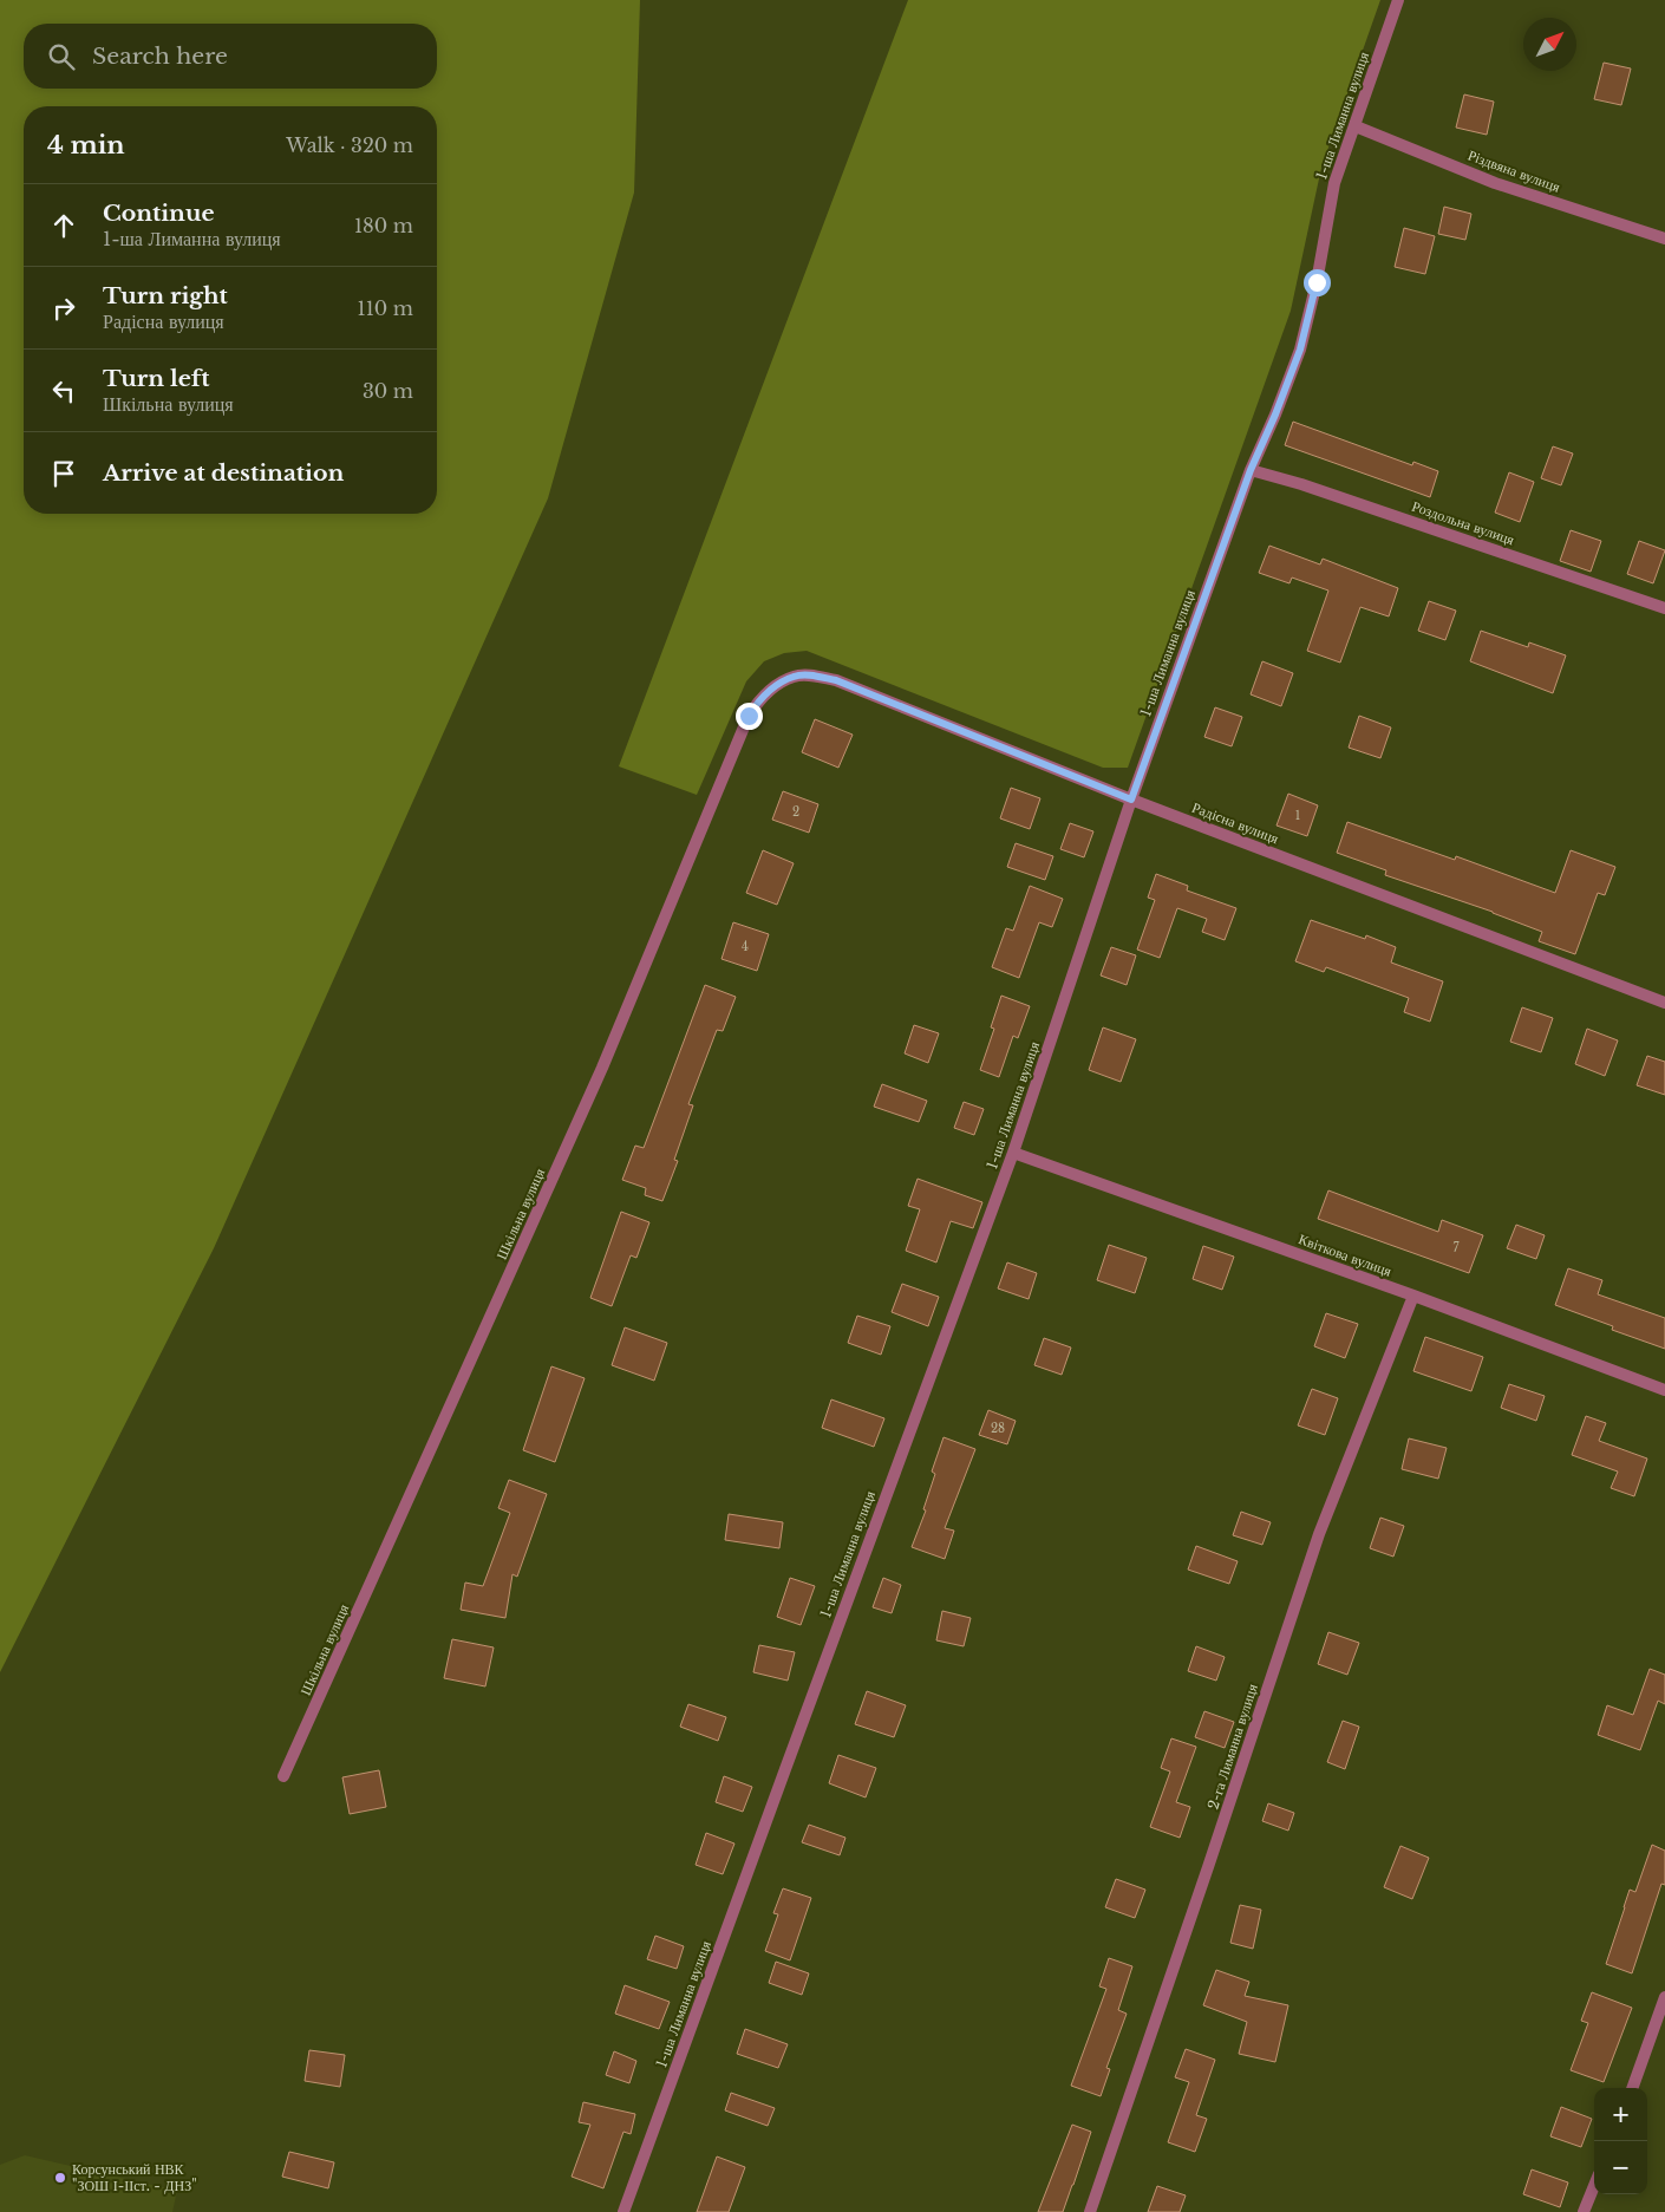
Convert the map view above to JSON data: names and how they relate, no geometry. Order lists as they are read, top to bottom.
{
  "streets": {
    "street": [
      "1-ша Лиманна вулиця",
      "Різдвяна вулиця",
      "Роздольна вулиця",
      "Радісна вулиця",
      "Шкільна вулиця",
      "Квіткова вулиця",
      "2-га Лиманна вулиця"
    ]
  },
  "crossings": [
    ["1-ша Лиманна вулиця", "Різдвяна вулиця"],
    ["1-ша Лиманна вулиця", "Роздольна вулиця"],
    ["1-ша Лиманна вулиця", "Радісна вулиця"],
    ["1-ша Лиманна вулиця", "Квіткова вулиця"],
    ["Радісна вулиця", "Шкільна вулиця"],
    ["Квіткова вулиця", "2-га Лиманна вулиця"]
  ],
  "places": ["Корсунський НВК \"ЗОШ І-ІІст. - ДНЗ\""],
  "house_numbers": [
    "2",
    "1",
    "4",
    "7",
    "28"
  ],
  "north": "top right",
  "page": {
    "search": "Search here",
    "heading": ["4 min", "Walk · 320 m"],
    "list": [
      ["Continue", "1-ша Лиманна вулиця", "180 m"],
      ["Turn right", "Радісна вулиця", "110 m"],
      ["Turn left", "Шкільна вулиця", "30 m"],
      "Arrive at destination"
    ],
    "map_buttons": ["+", "−"]
  }
}
